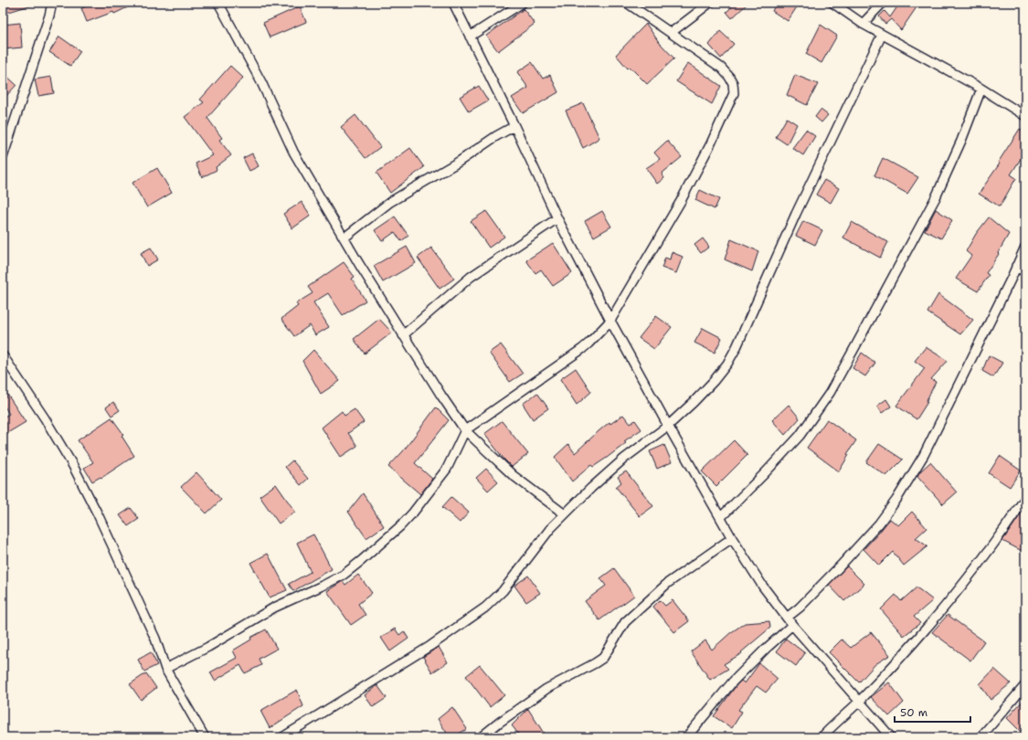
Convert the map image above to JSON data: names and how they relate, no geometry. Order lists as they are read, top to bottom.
{
  "scale_bar": "50 m"
}
